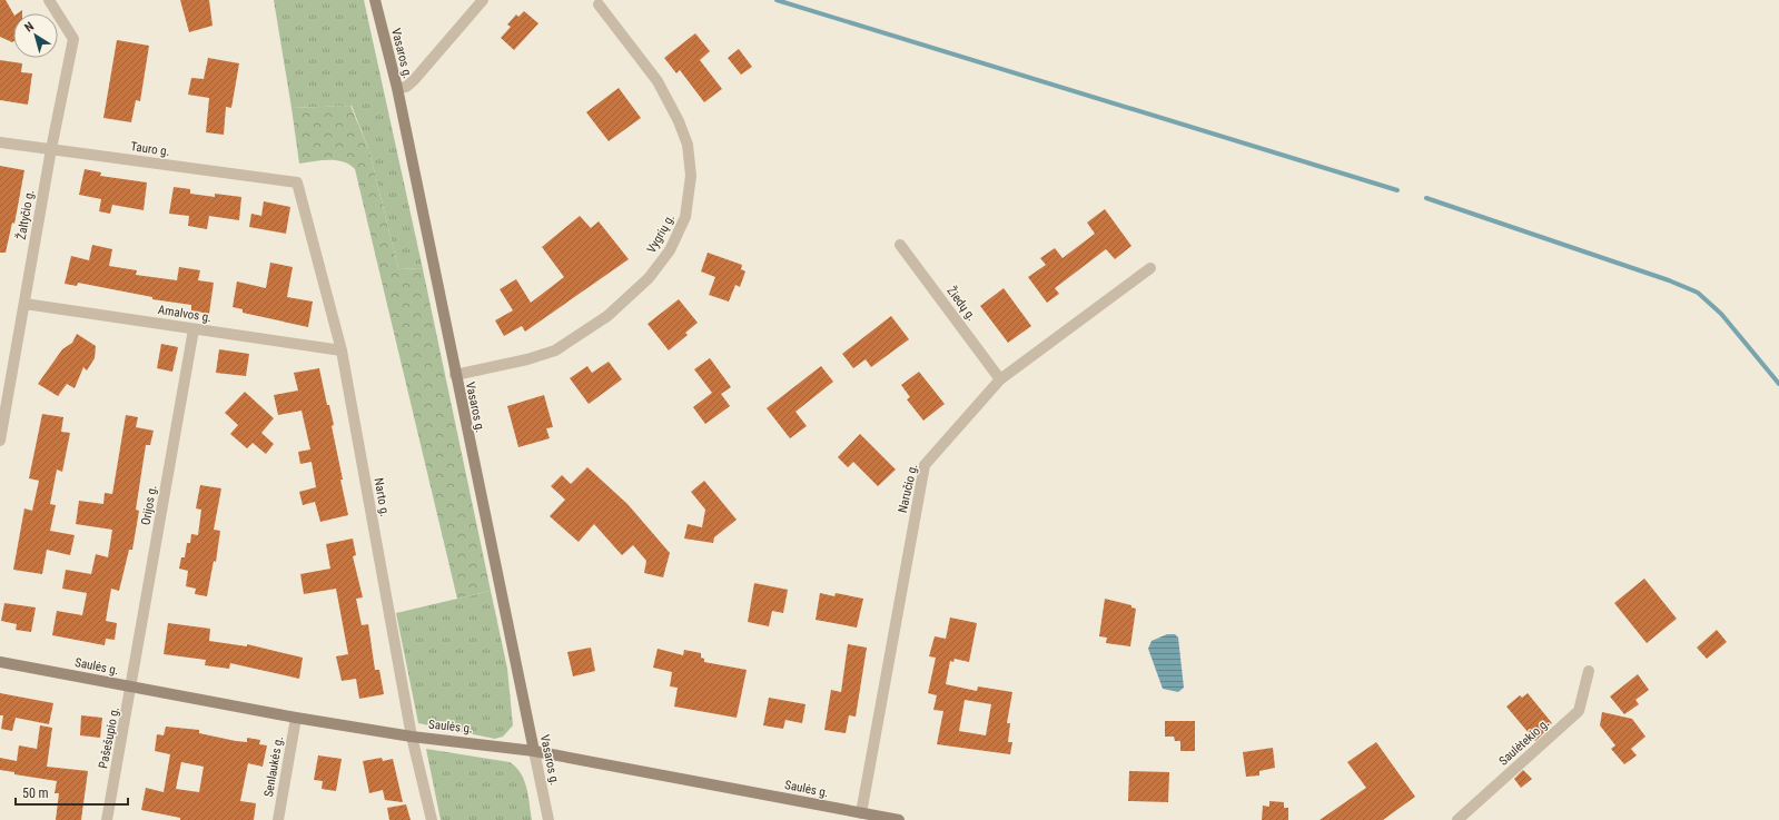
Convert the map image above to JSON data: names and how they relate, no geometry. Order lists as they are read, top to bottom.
{
  "streets": {
    "main road": ["Vasaros g.", "Saulės g."],
    "street": [
      "Tauro g.",
      "Žaltyčio g.",
      "Vygrių g.",
      "Žiedų g.",
      "Amalvos g.",
      "Naručio g.",
      "Narto g.",
      "Orijos g.",
      "Pašešupio g.",
      "Saulėtekio g.",
      "Senlaukės g."
    ]
  },
  "crossings": [
    ["Vasaros g.", "Vygrių g."],
    ["Vasaros g.", "Saulės g."],
    ["Tauro g.", "Žaltyčio g."],
    ["Tauro g.", "Narto g."],
    ["Žaltyčio g.", "Amalvos g."],
    ["Žiedų g.", "Naručio g."],
    ["Amalvos g.", "Narto g."],
    ["Amalvos g.", "Orijos g."],
    ["Naručio g.", "Saulės g."],
    ["Narto g.", "Saulės g."],
    ["Orijos g.", "Saulės g."],
    ["Orijos g.", "Pašešupio g."],
    ["Saulės g.", "Pašešupio g."],
    ["Saulės g.", "Senlaukės g."]
  ],
  "scale_bar": "50 m",
  "north": "top left"
}
